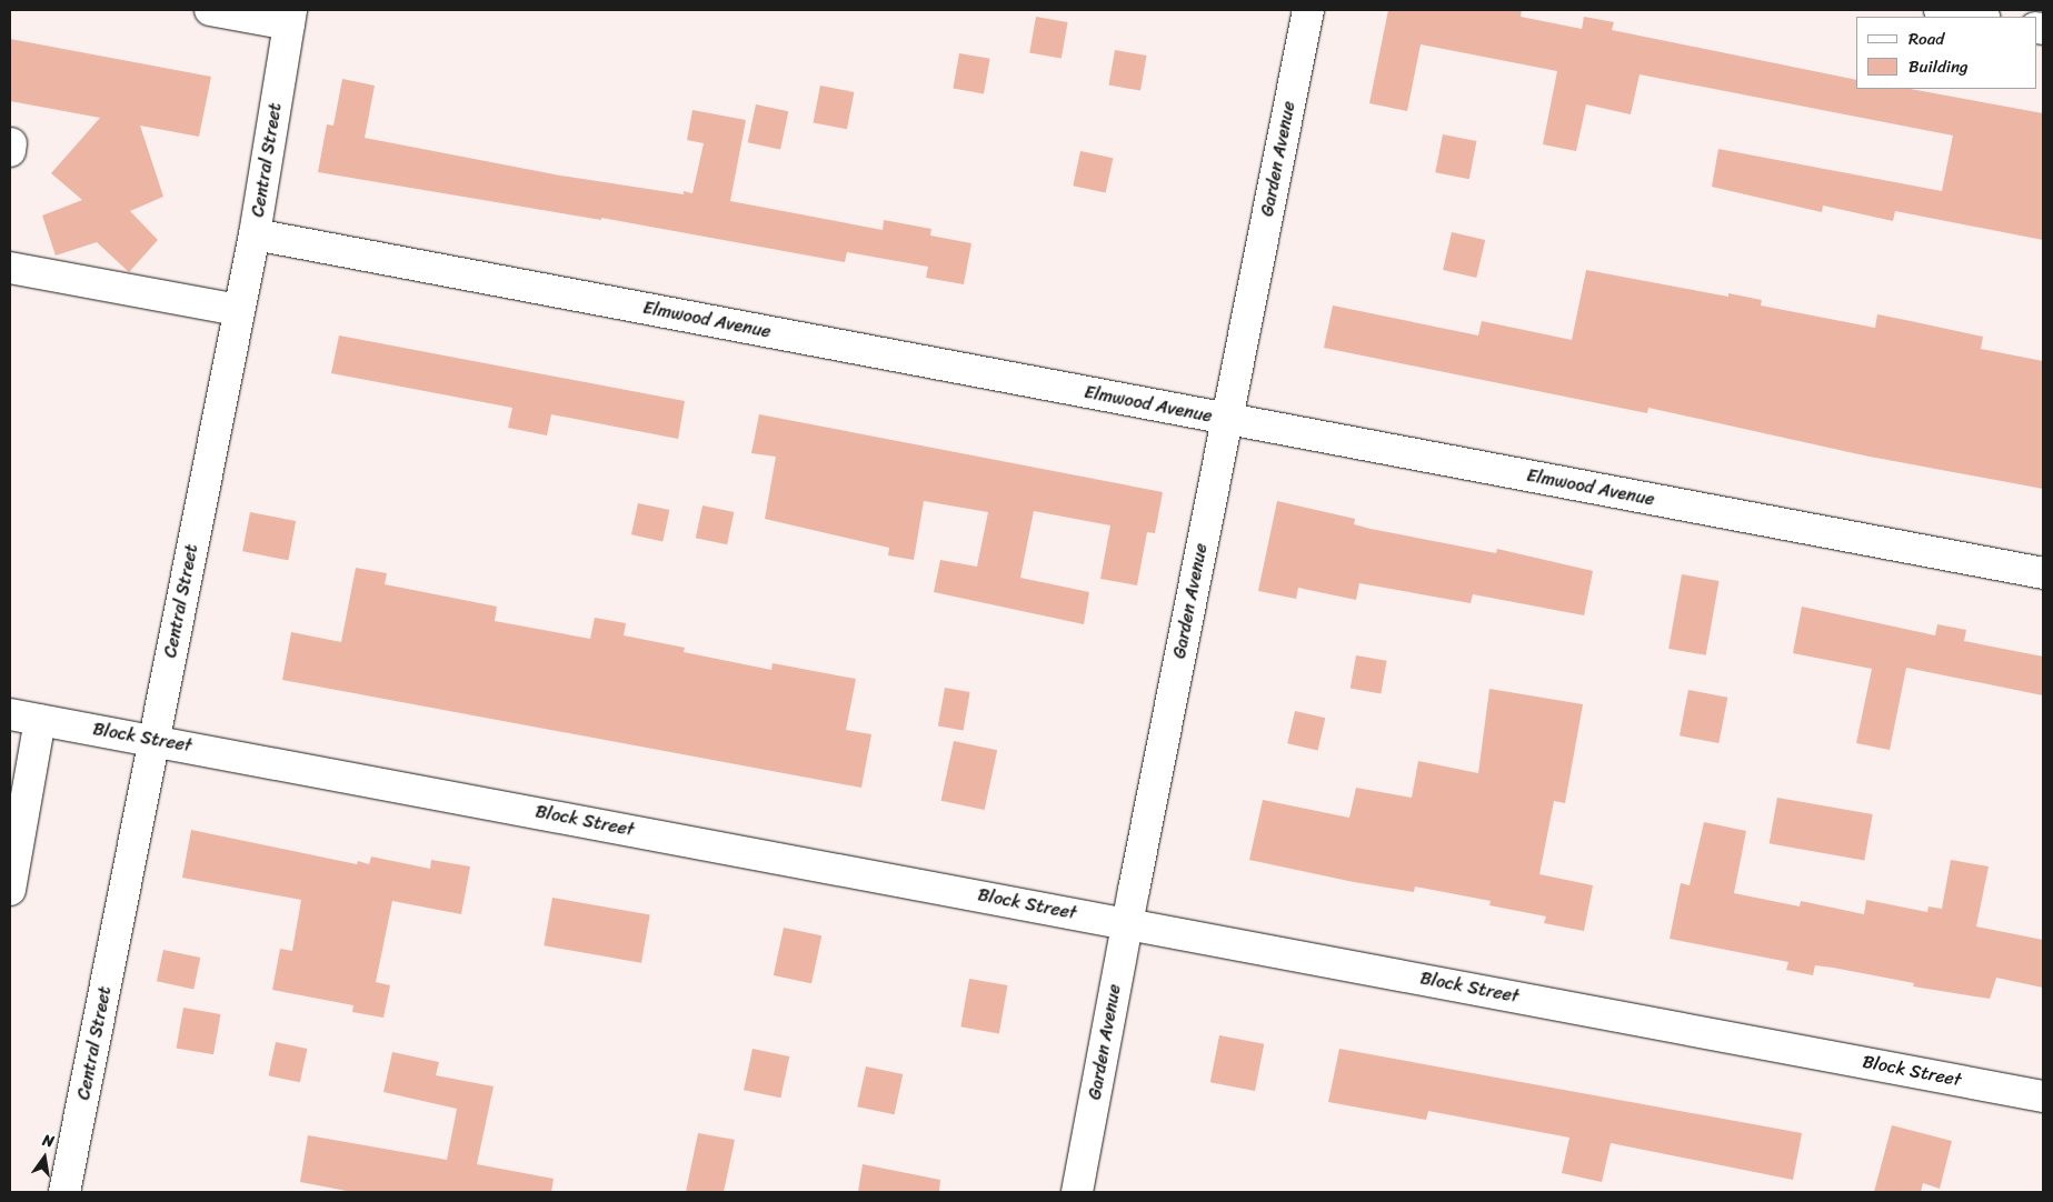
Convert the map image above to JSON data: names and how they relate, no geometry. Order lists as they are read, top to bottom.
{
  "streets": {
    "street": [
      "Garden Avenue",
      "Central Street",
      "Elmwood Avenue",
      "Block Street"
    ]
  },
  "crossings": [
    ["Garden Avenue", "Elmwood Avenue"],
    ["Garden Avenue", "Block Street"],
    ["Central Street", "Elmwood Avenue"],
    ["Central Street", "Block Street"]
  ],
  "legend": ["Road", "Building"],
  "north": "top"
}
